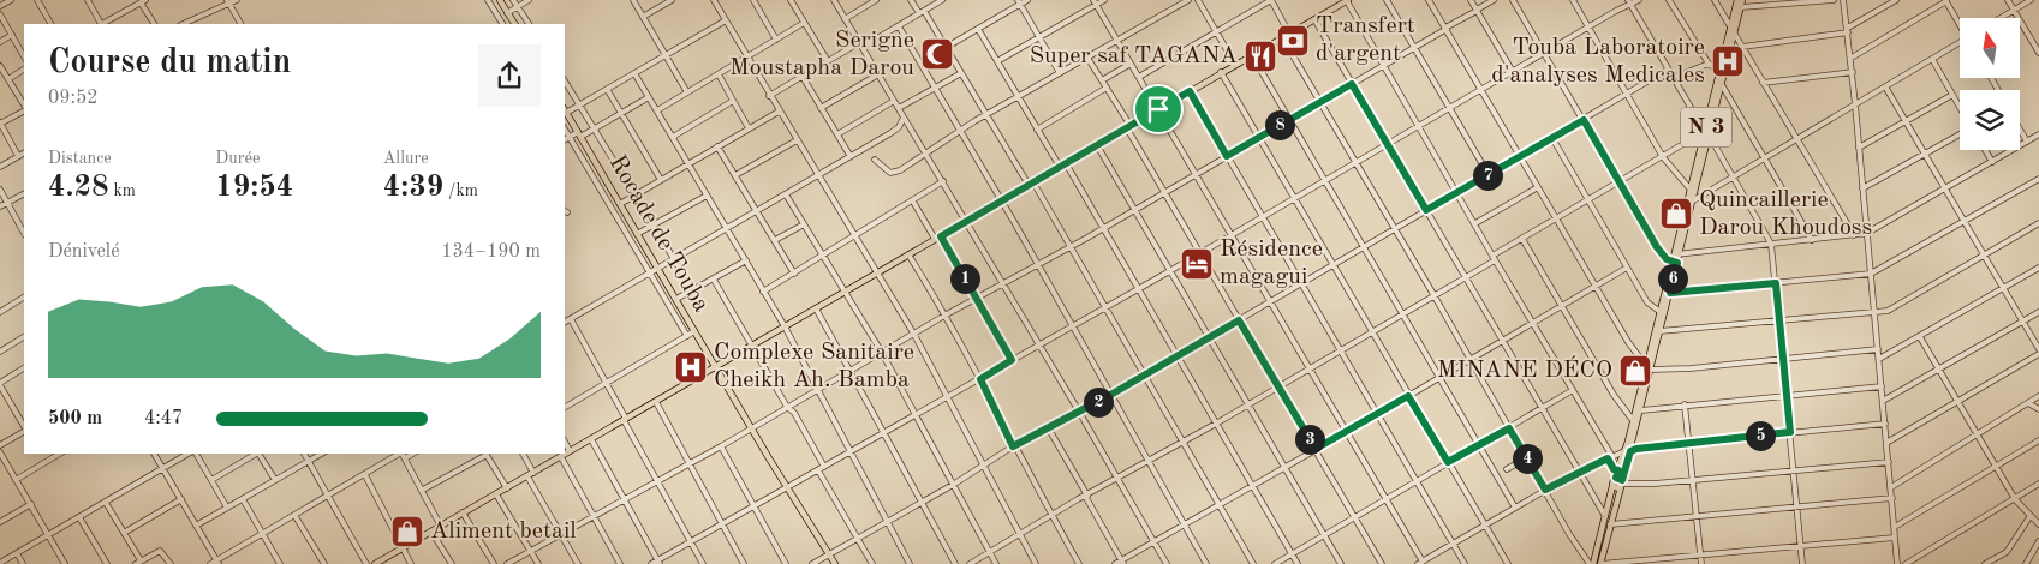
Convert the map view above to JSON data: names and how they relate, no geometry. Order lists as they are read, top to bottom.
{
  "streets": {
    "main road": ["N 3", "Rocade de Touba"]
  },
  "places": {
    "bank": ["Transfert d'argent"],
    "mosque": ["Serigne Moustapha Darou"],
    "restaurant": ["Super saf TAGANA"],
    "hospital": ["Touba Laboratoire d'analyses Medicales", "Complexe Sanitaire Cheikh Ah. Bamba"],
    "shop": ["Quincaillerie Darou Khoudoss", "MINANE DÉCO", "Aliment betail"],
    "hotel": ["Résidence magagui"]
  },
  "north": "top",
  "page": {
    "heading": ["Course du matin", "09:52"],
    "pins": [
      "8",
      "7",
      "1",
      "6",
      "2",
      "5",
      "3",
      "4"
    ],
    "stats": [
      ["Distance", "4.28 km"],
      ["Durée", "19:54"],
      ["Allure", "4:39 /km"]
    ],
    "chart": ["Dénivelé", "134–190 m"],
    "list": [
      {
        "name": "500 m",
        "note": "4:47"
      }
    ]
  }
}
